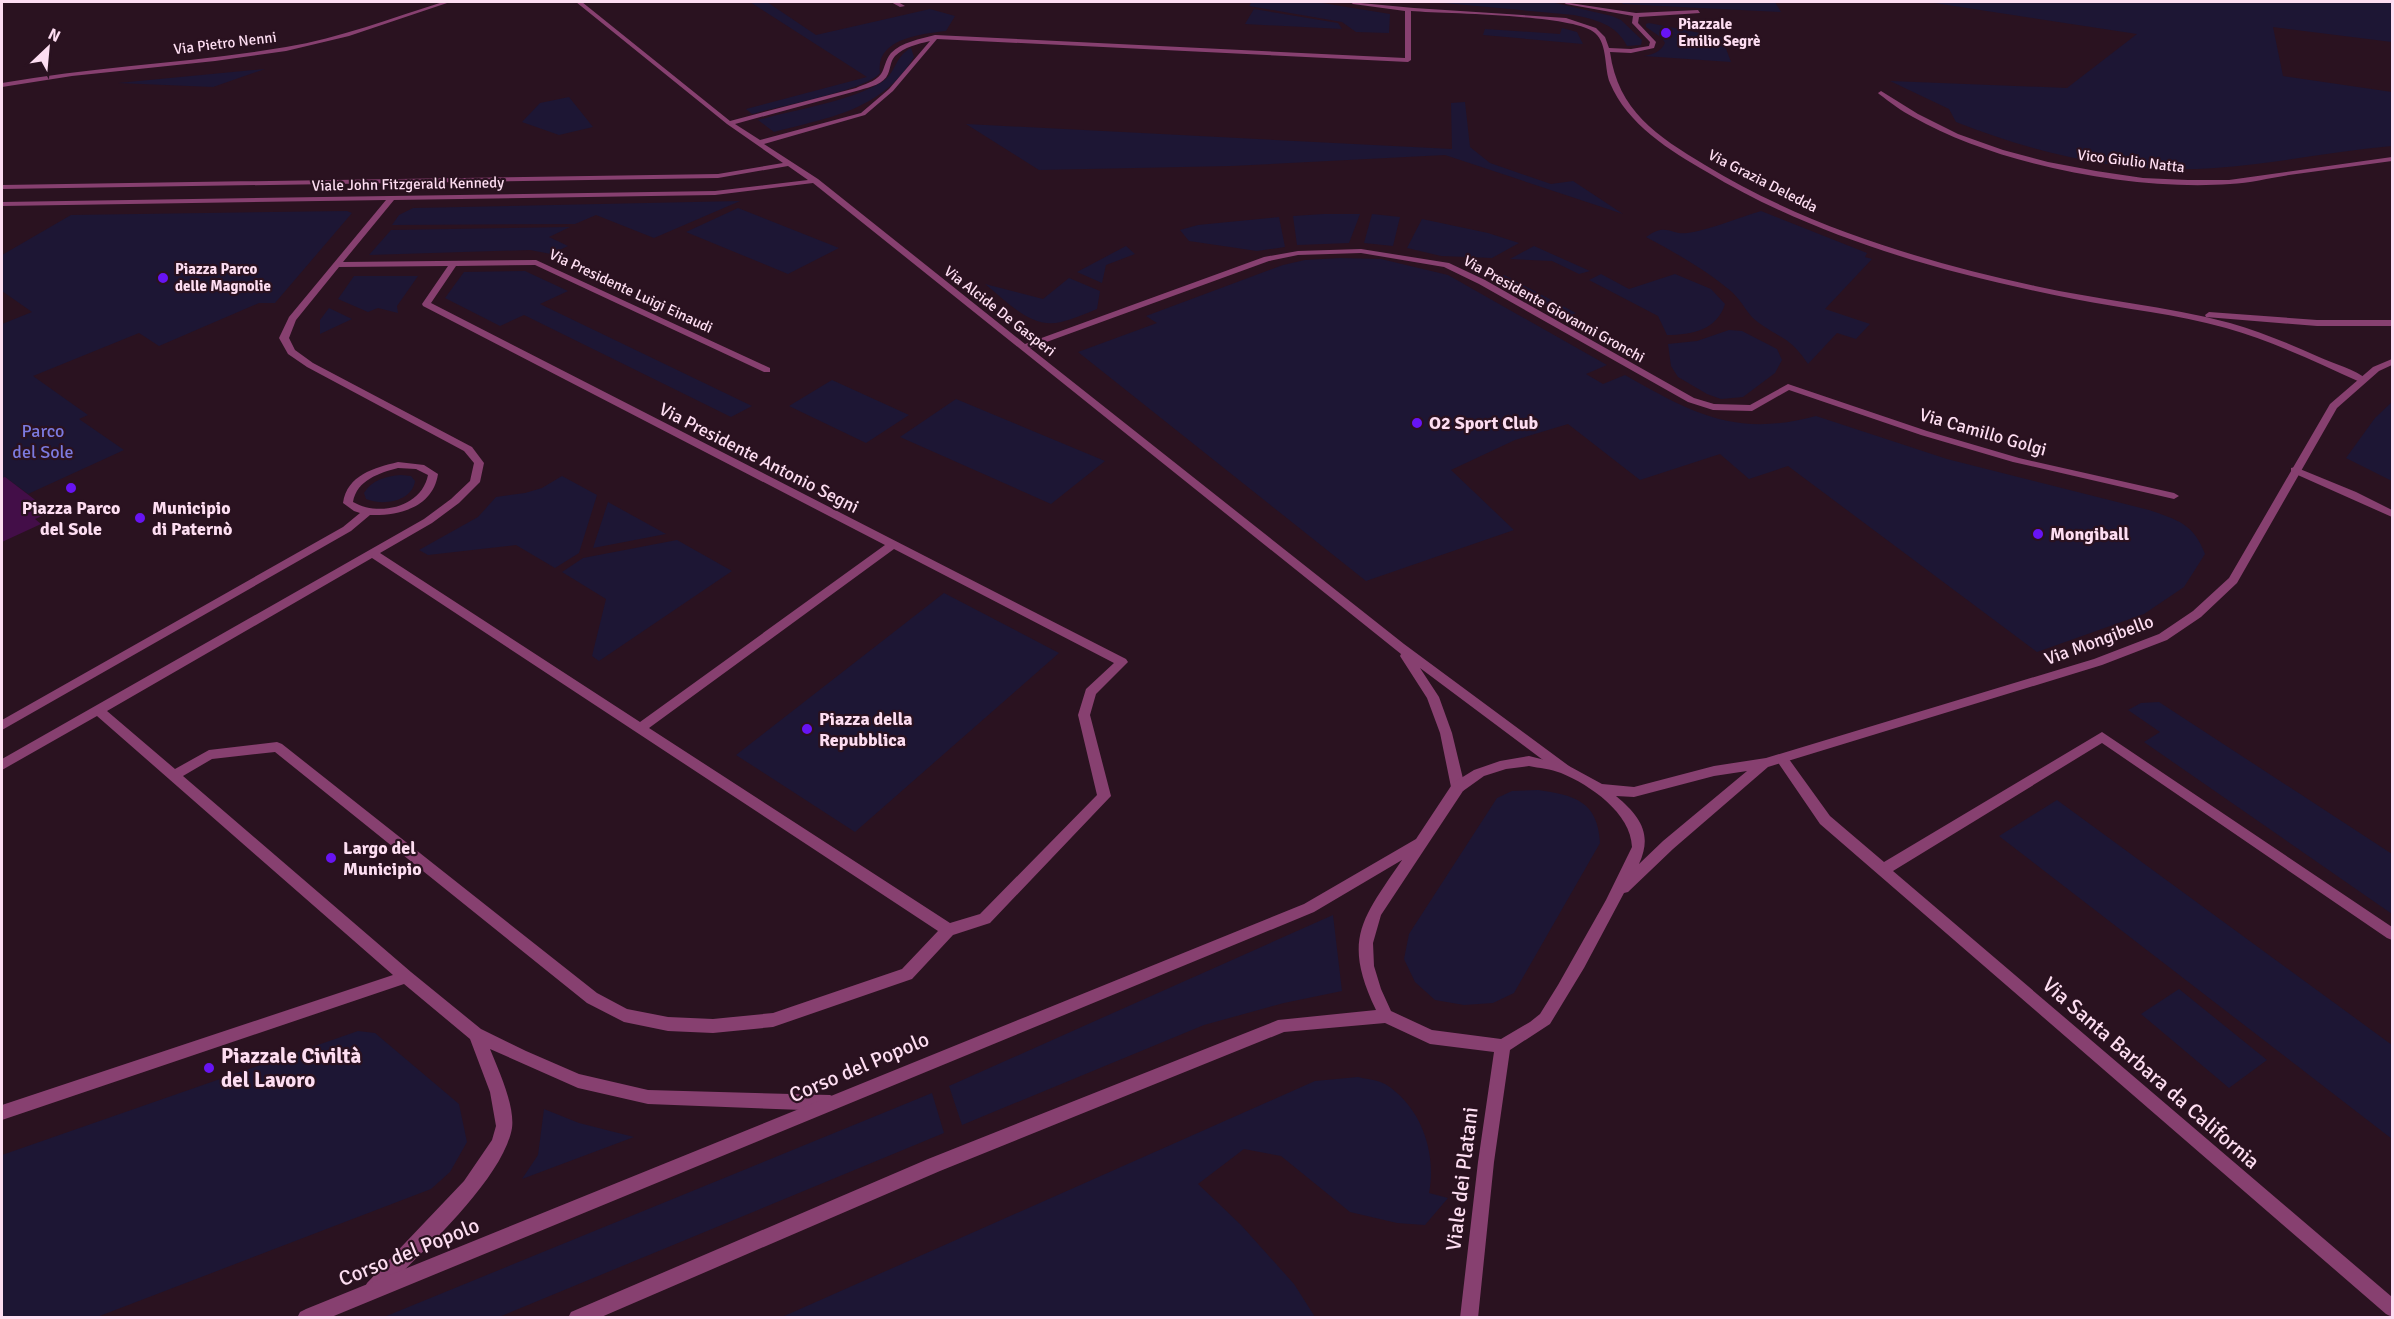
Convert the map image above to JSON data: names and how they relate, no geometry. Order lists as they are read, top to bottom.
{
  "streets": {
    "street": [
      "Via Pietro Nenni",
      "Vico Giulio Natta",
      "Via Grazia Deledda",
      "Viale John Fitzgerald Kennedy",
      "Via Presidente Luigi Einaudi",
      "Via Presidente Giovanni Gronchi",
      "Via Alcide De Gasperi",
      "Via Camillo Golgi",
      "Via Presidente Antonio Segni",
      "Via Mongibello",
      "Corso del Popolo",
      "Via Santa Barbara da California",
      "Viale dei Platani"
    ]
  },
  "crossings": [
    ["Viale John Fitzgerald Kennedy", "Via Alcide De Gasperi"],
    ["Via Presidente Luigi Einaudi", "Via Presidente Antonio Segni"],
    ["Via Presidente Giovanni Gronchi", "Via Alcide De Gasperi"],
    ["Via Presidente Giovanni Gronchi", "Via Camillo Golgi"],
    ["Via Mongibello", "Via Santa Barbara da California"]
  ],
  "parks": ["Parco del Sole"],
  "places": [
    "Piazzale Emilio Segrè",
    "Piazza Parco delle Magnolie",
    "O2 Sport Club",
    "Piazza Parco del Sole",
    "Municipio di Paternò",
    "Mongiball",
    "Piazza della Repubblica",
    "Largo del Municipio",
    "Piazzale Civiltà del Lavoro"
  ],
  "north": "top right"
}
